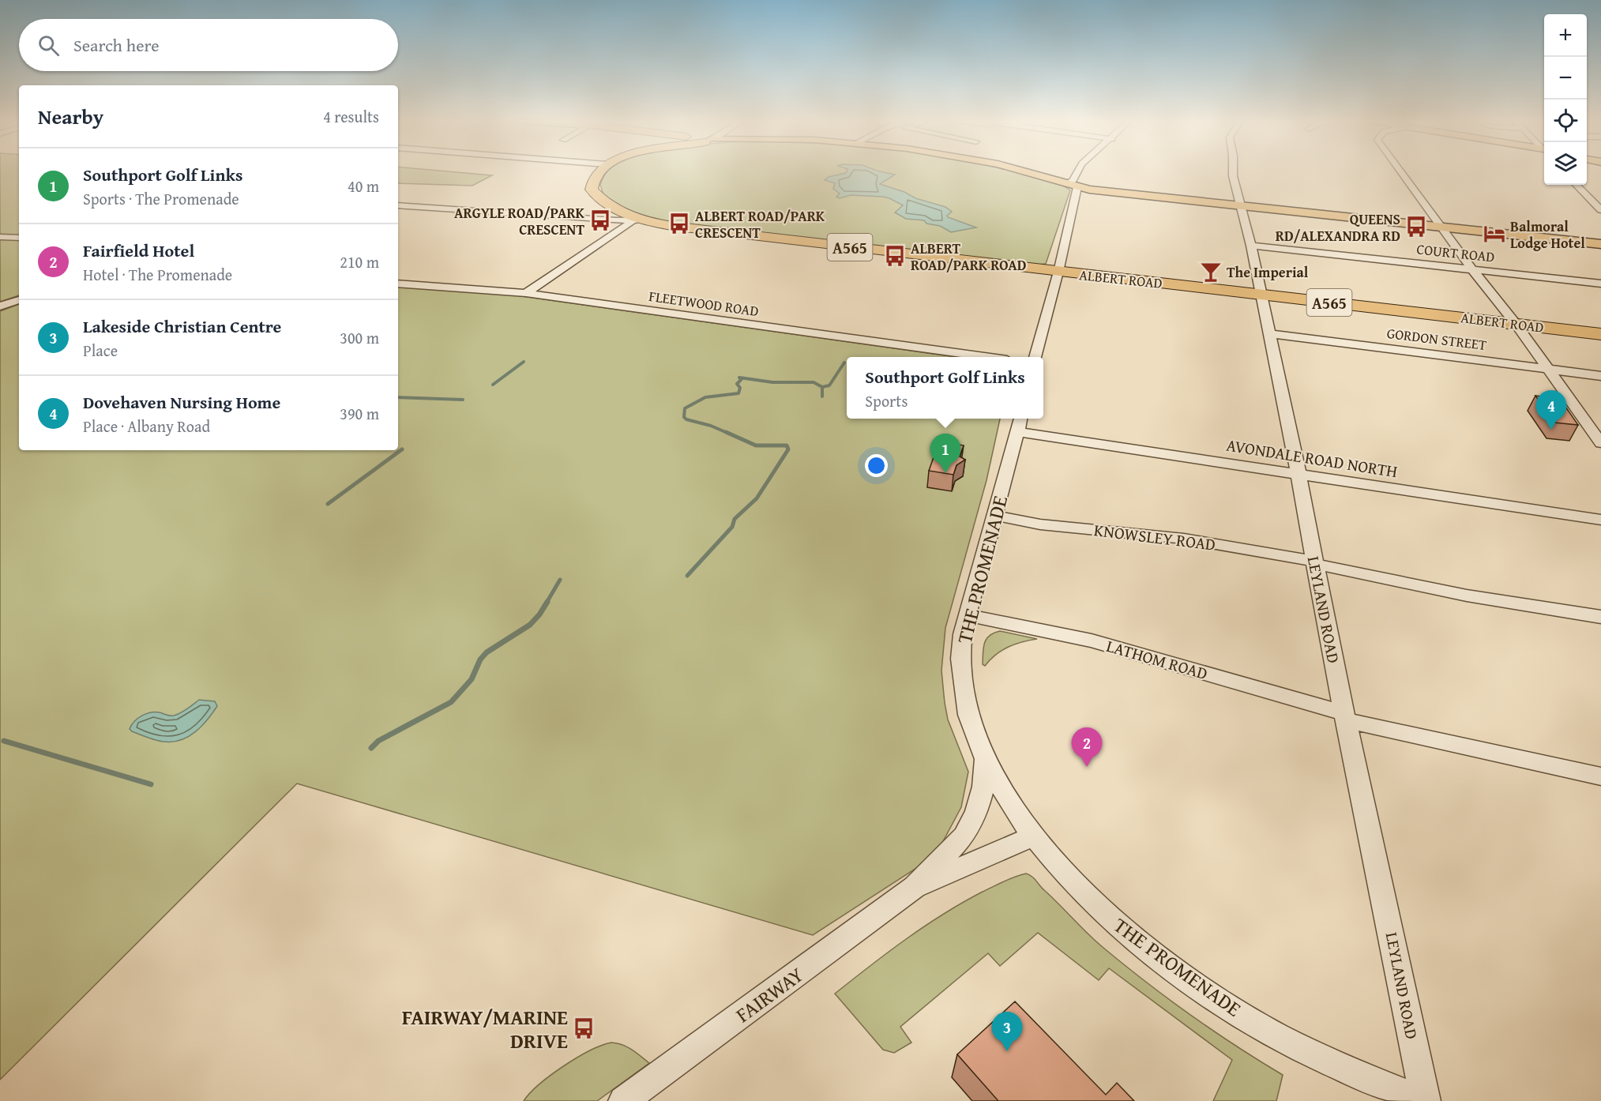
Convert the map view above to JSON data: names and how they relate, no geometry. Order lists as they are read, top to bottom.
{
  "streets": {
    "highway": ["A565", "ALBERT ROAD"],
    "street": [
      "COURT ROAD",
      "FLEETWOOD ROAD",
      "GORDON STREET",
      "AVONDALE ROAD NORTH",
      "KNOWSLEY ROAD",
      "THE PROMENADE",
      "LEYLAND ROAD",
      "LATHOM ROAD",
      "FAIRWAY"
    ]
  },
  "crossings": [
    ["A565", "ALBERT ROAD"],
    ["COURT ROAD", "LEYLAND ROAD"],
    ["ALBERT ROAD", "LEYLAND ROAD"],
    ["GORDON STREET", "LEYLAND ROAD"],
    ["AVONDALE ROAD NORTH", "THE PROMENADE"],
    ["AVONDALE ROAD NORTH", "LEYLAND ROAD"],
    ["KNOWSLEY ROAD", "THE PROMENADE"],
    ["KNOWSLEY ROAD", "LEYLAND ROAD"],
    ["THE PROMENADE", "LEYLAND ROAD"],
    ["THE PROMENADE", "LATHOM ROAD"],
    ["THE PROMENADE", "FAIRWAY"],
    ["LEYLAND ROAD", "LATHOM ROAD"]
  ],
  "places": {
    "bus stop": [
      "ARGYLE ROAD/PARK CRESCENT",
      "ALBERT ROAD/PARK CRESCENT",
      "QUEENS RD/ALEXANDRA RD",
      "ALBERT ROAD/PARK ROAD",
      "FAIRWAY/MARINE DRIVE"
    ],
    "hotel": ["Balmoral Lodge Hotel"],
    "bar": ["The Imperial"]
  },
  "page": {
    "map_buttons": ["+", "−"],
    "search": "Search here",
    "heading": ["Nearby", "4 results"],
    "list": [
      {
        "mark": "1",
        "name": "Southport Golf Links",
        "note": "Sports · The Promenade",
        "value": "40 m"
      },
      {
        "mark": "2",
        "name": "Fairfield Hotel",
        "note": "Hotel · The Promenade",
        "value": "210 m"
      },
      {
        "mark": "3",
        "name": "Lakeside Christian Centre",
        "note": "Place",
        "value": "300 m"
      },
      {
        "mark": "4",
        "name": "Dovehaven Nursing Home",
        "note": "Place · Albany Road",
        "value": "390 m"
      }
    ],
    "popup": ["Southport Golf Links", "Sports"],
    "pins": [
      "4",
      "1",
      "2",
      "3"
    ]
  }
}
